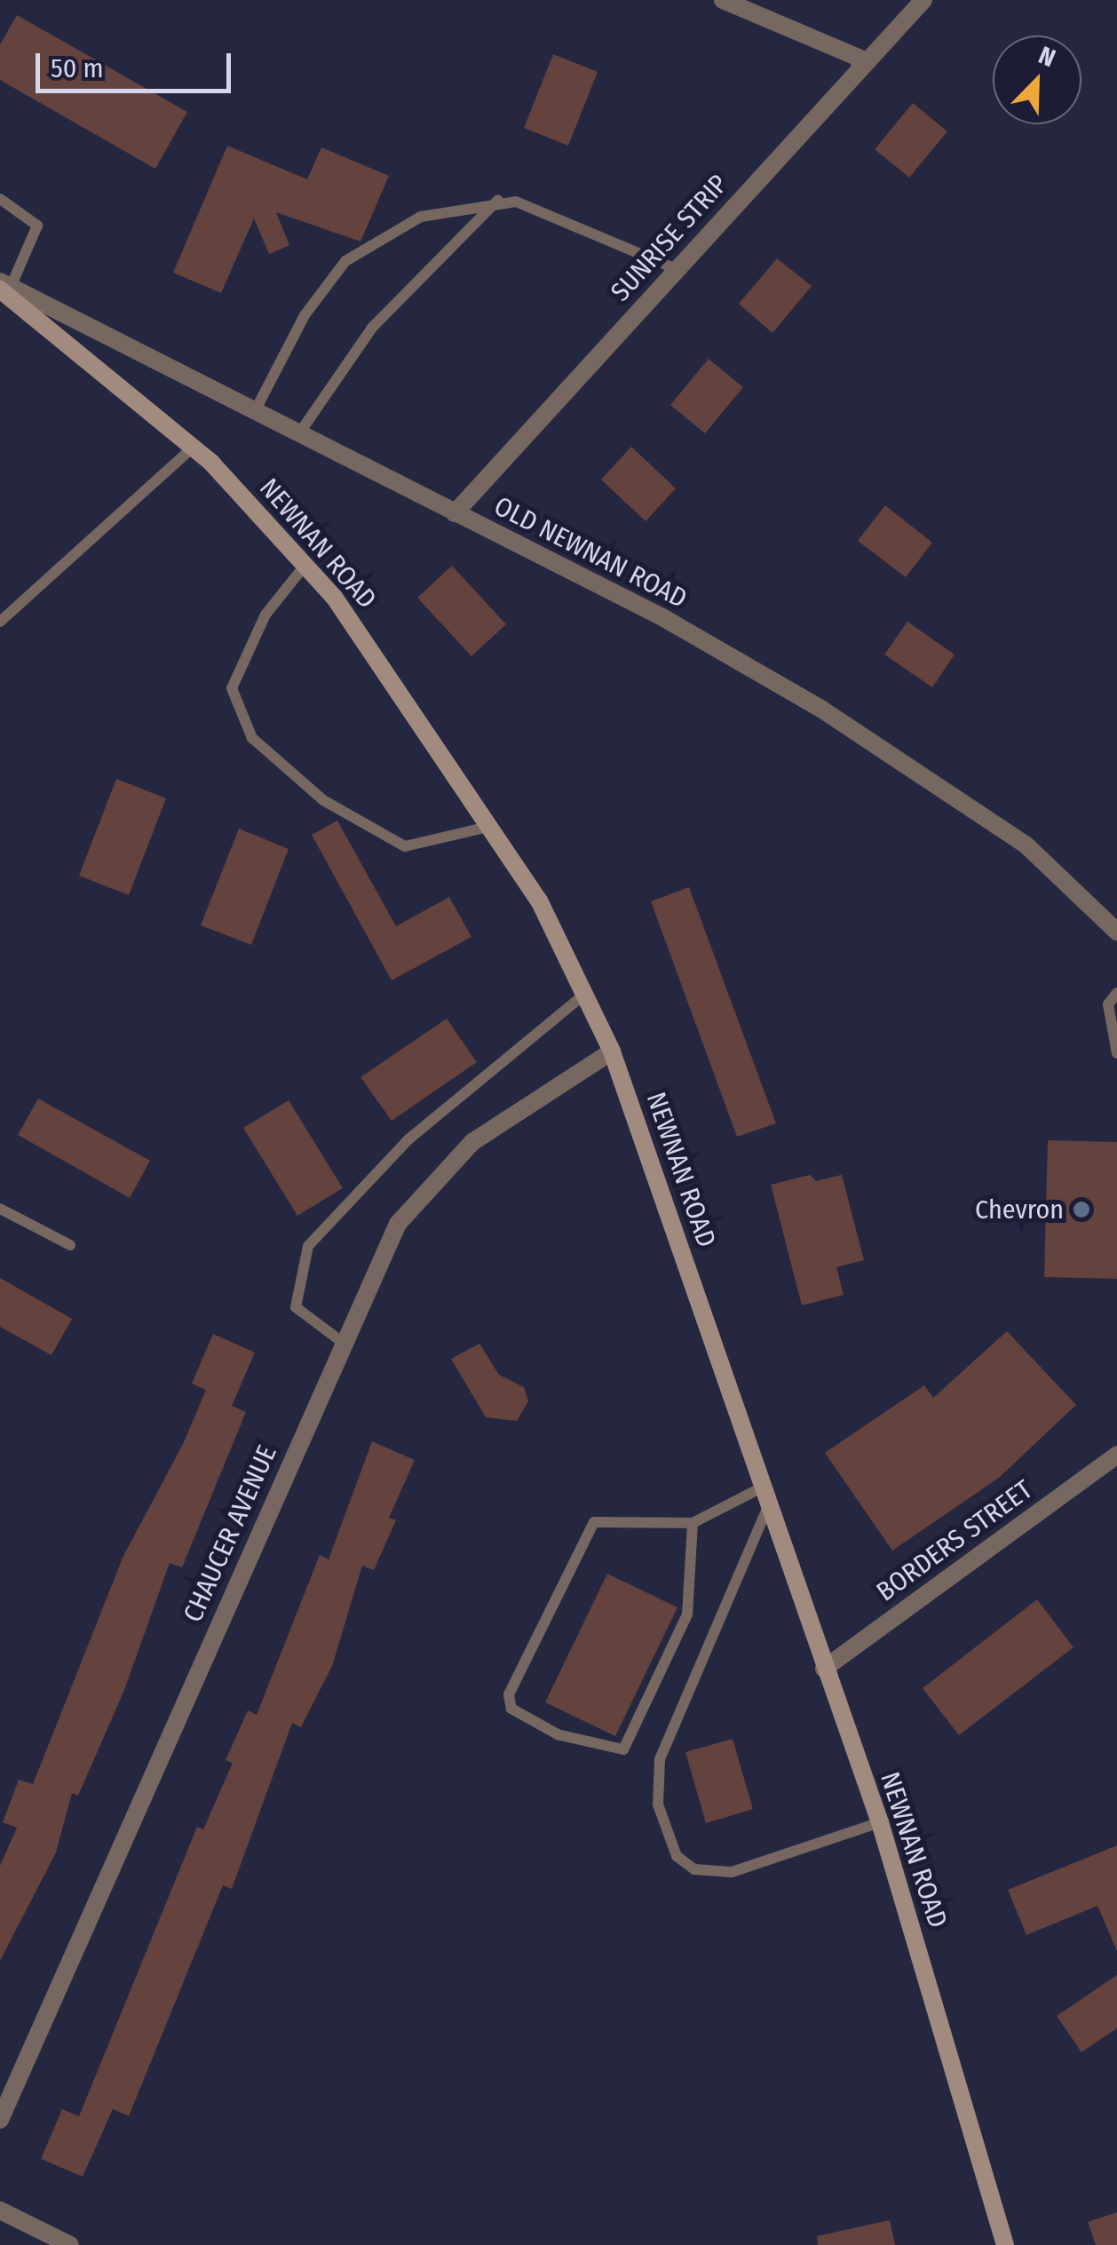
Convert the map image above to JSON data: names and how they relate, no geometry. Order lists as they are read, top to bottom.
{
  "streets": {
    "main road": ["NEWNAN ROAD"],
    "street": [
      "SUNRISE STRIP",
      "OLD NEWNAN ROAD",
      "CHAUCER AVENUE",
      "BORDERS STREET"
    ]
  },
  "crossings": [
    ["SUNRISE STRIP", "OLD NEWNAN ROAD"],
    ["NEWNAN ROAD", "OLD NEWNAN ROAD"],
    ["NEWNAN ROAD", "CHAUCER AVENUE"],
    ["NEWNAN ROAD", "BORDERS STREET"]
  ],
  "places": ["Chevron"],
  "scale_bar": "50 m",
  "north": "top right"
}
